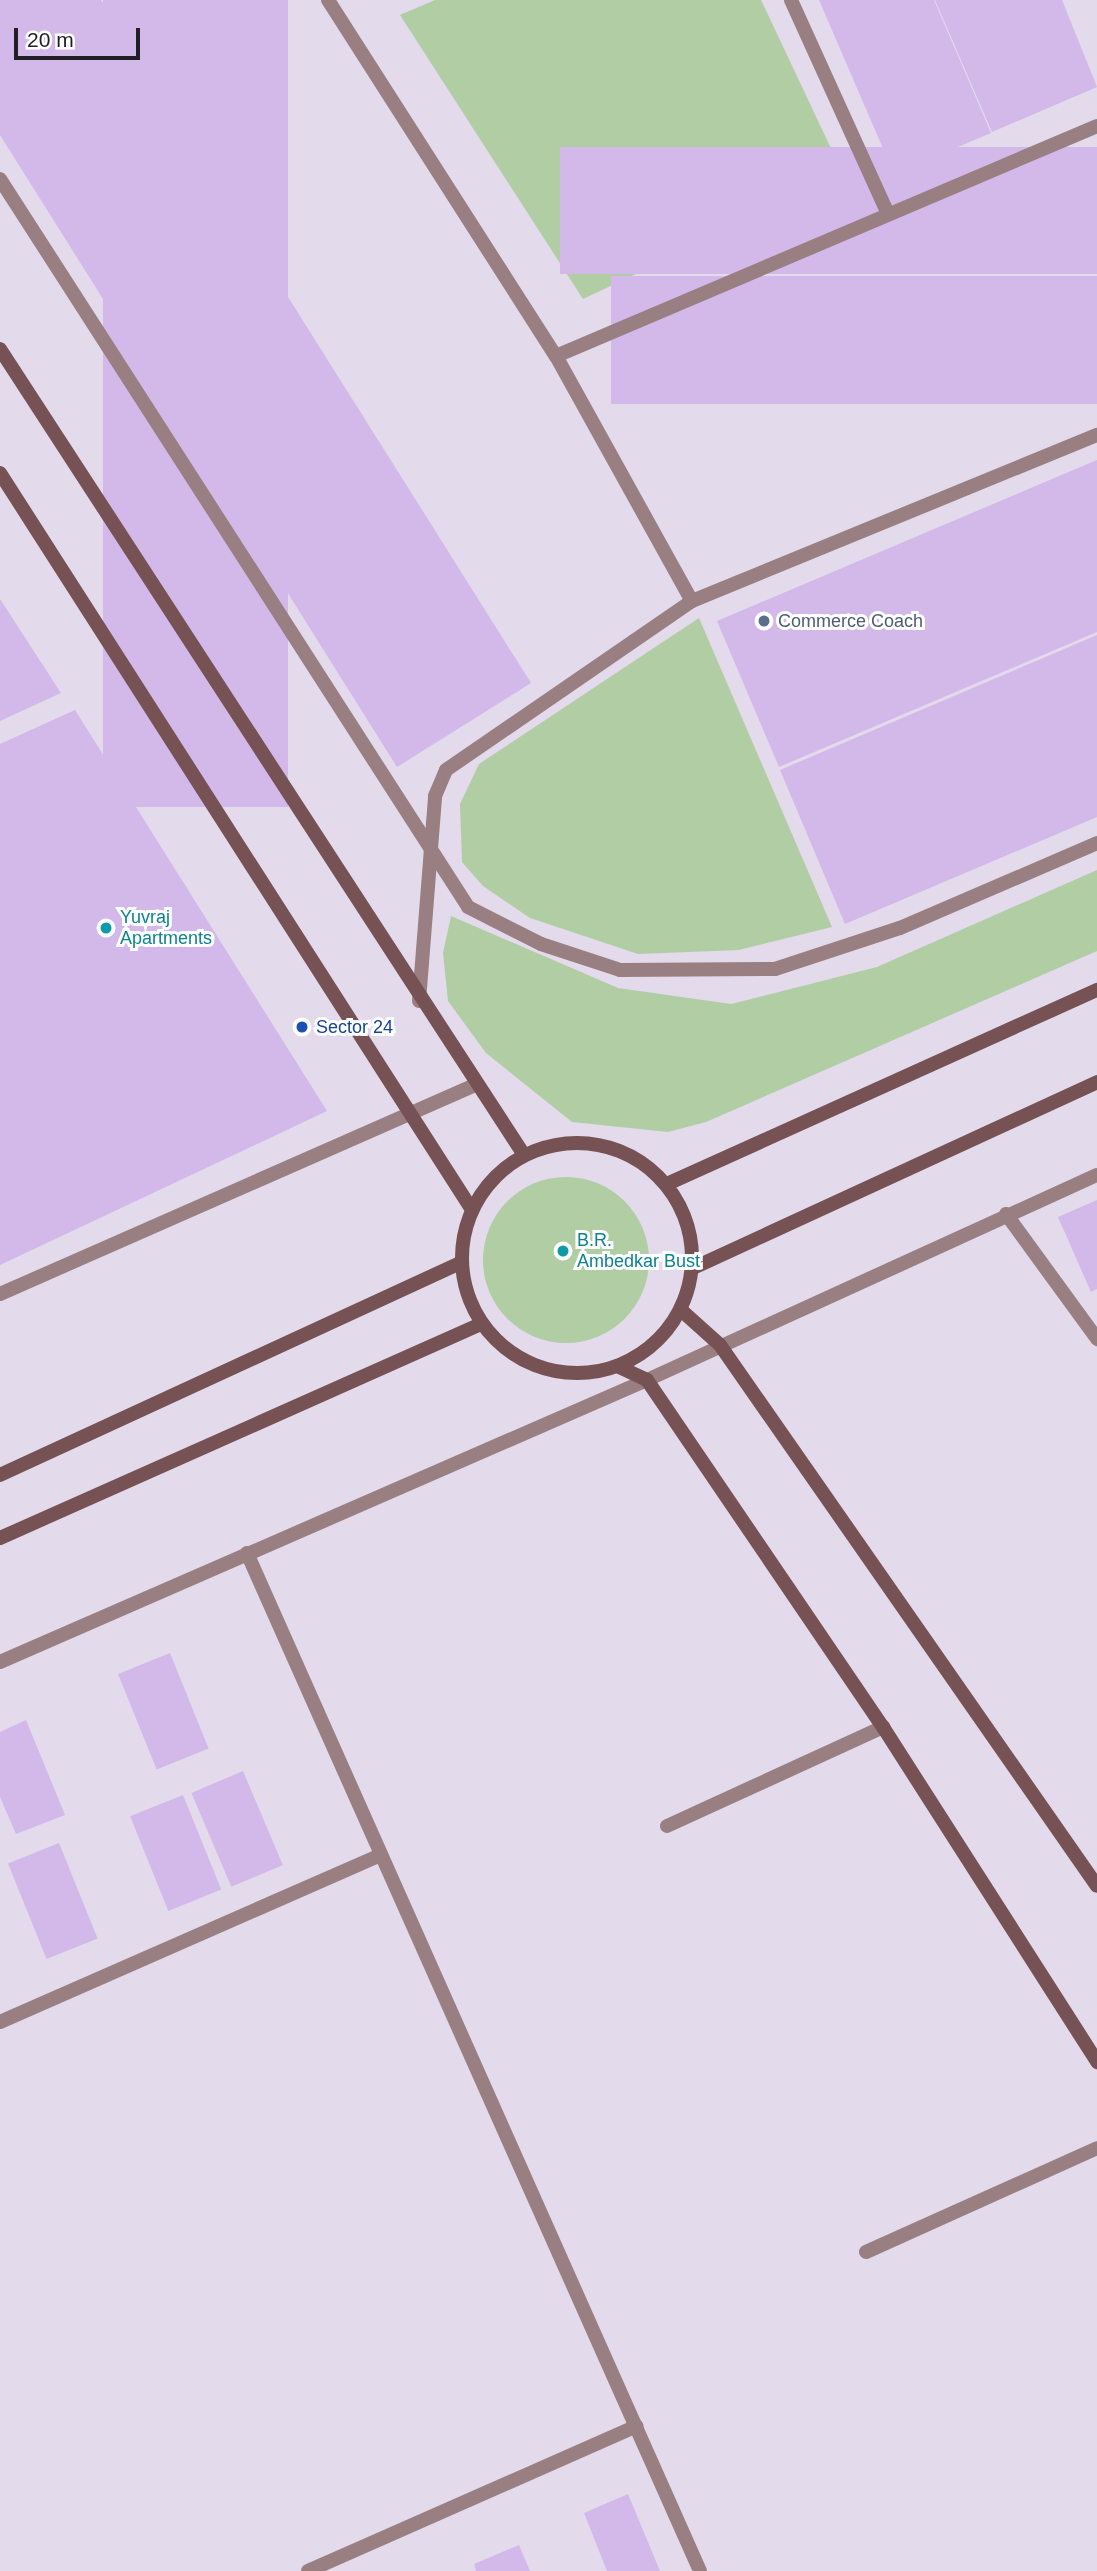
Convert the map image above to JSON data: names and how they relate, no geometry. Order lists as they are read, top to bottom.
{
  "places": [
    "Commerce Coach",
    "Yuvraj Apartments",
    "Sector 24",
    "B.R. Ambedkar Bust"
  ],
  "scale_bar": "20 m"
}
